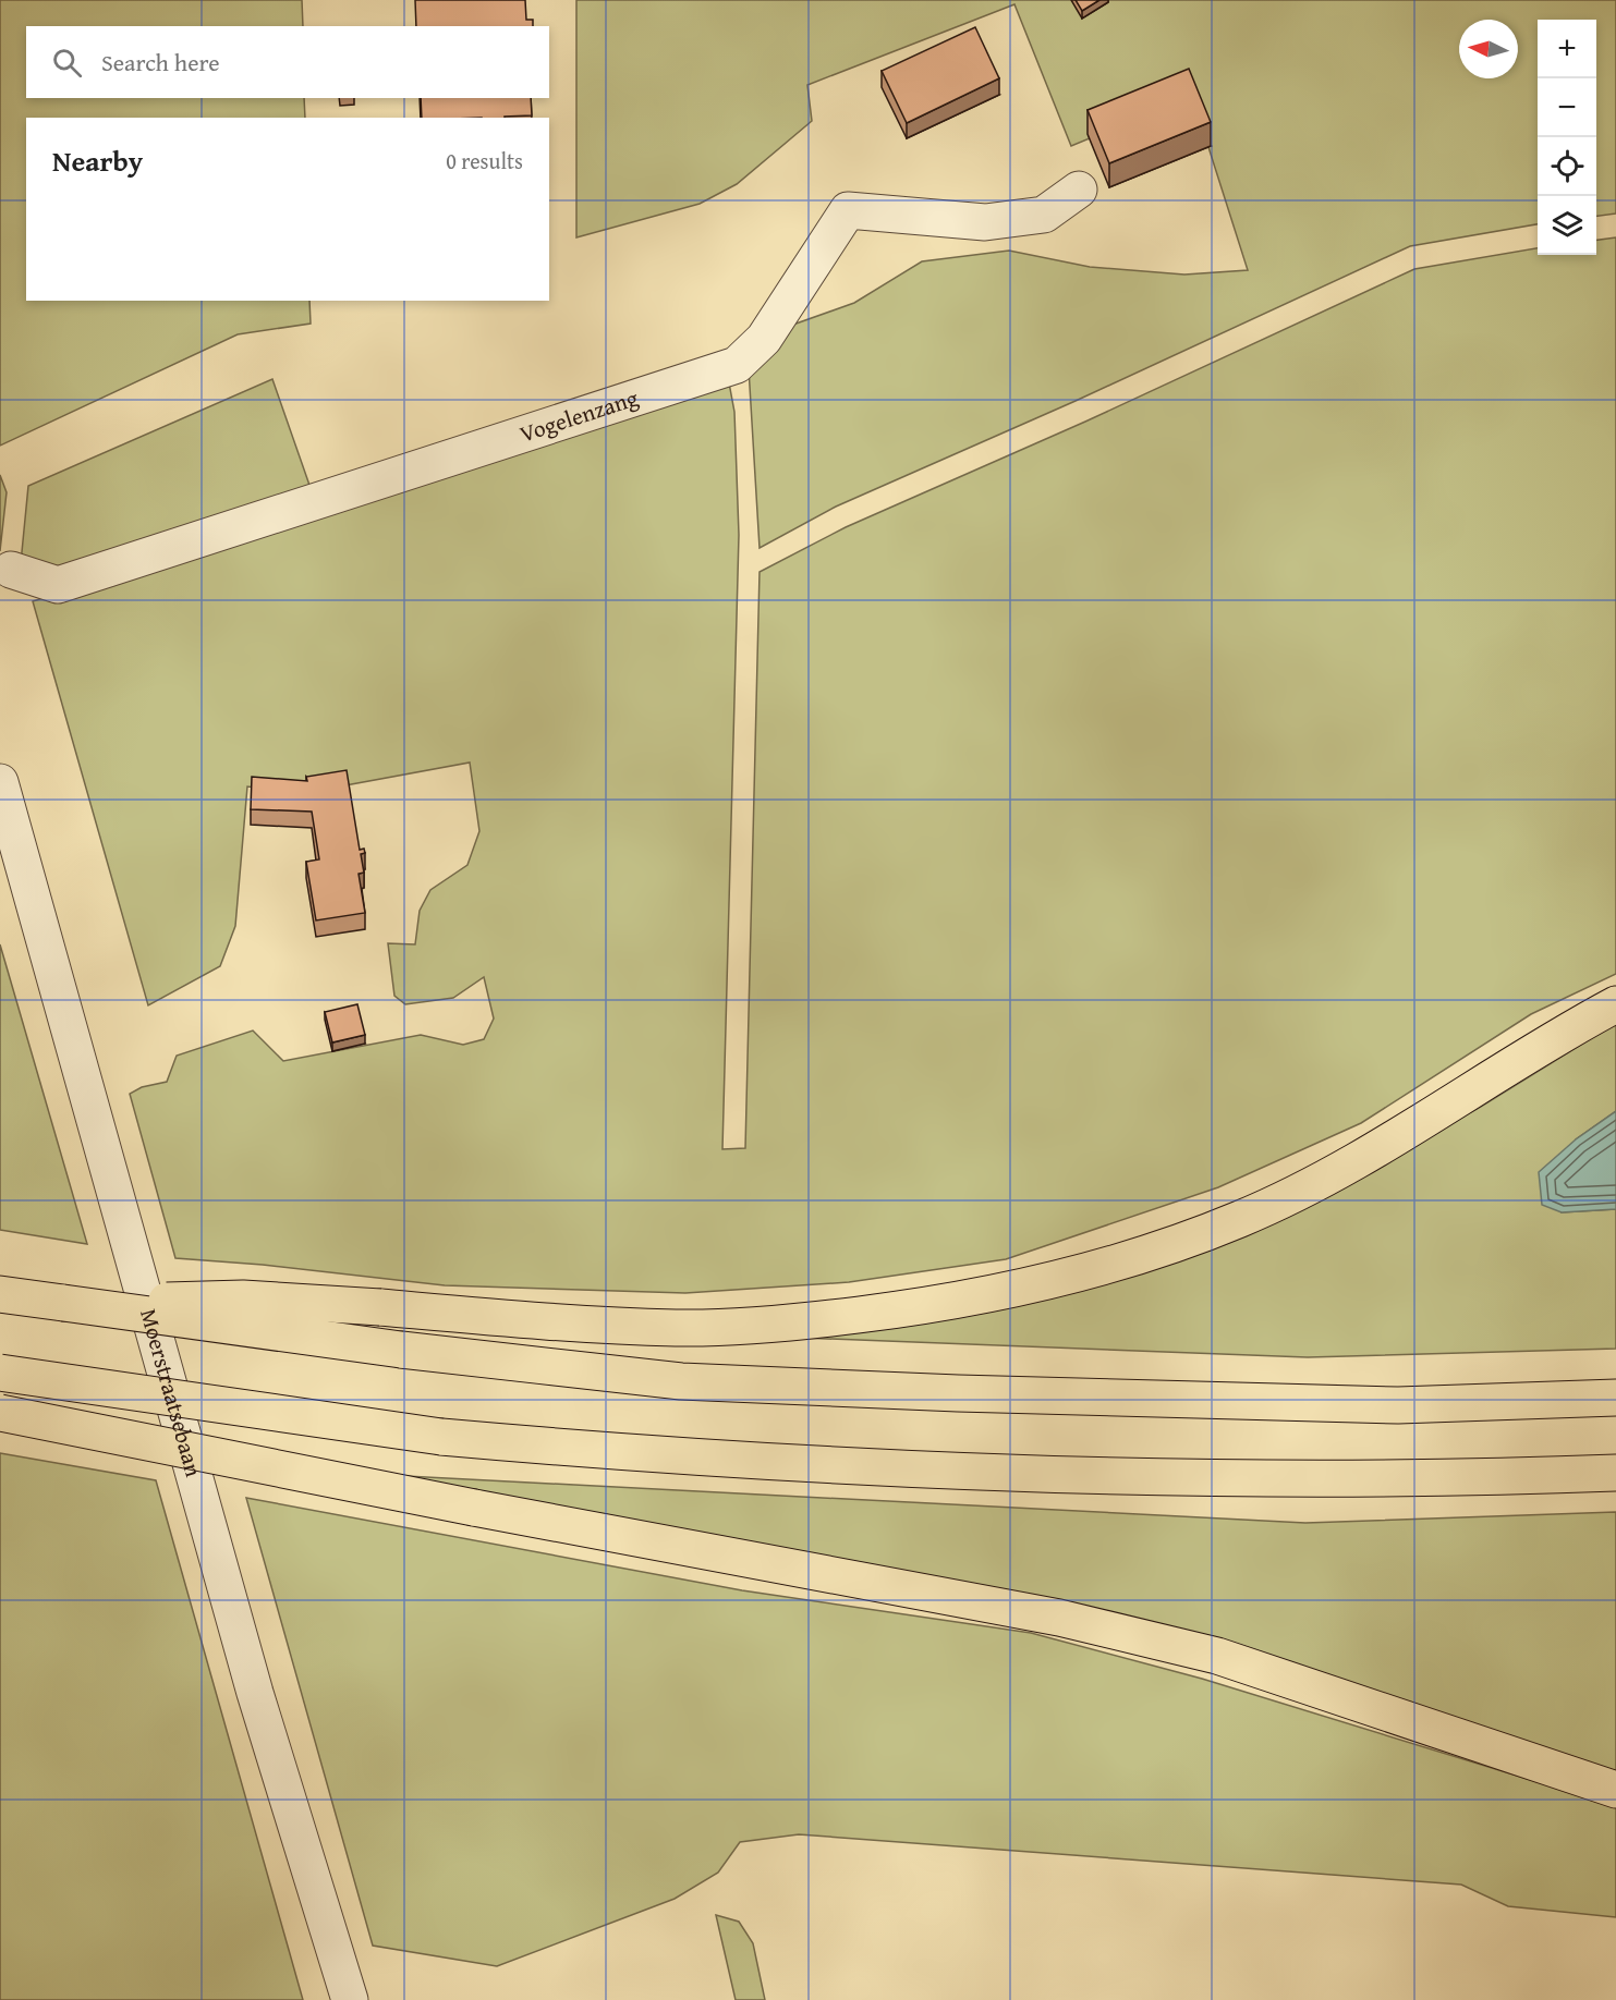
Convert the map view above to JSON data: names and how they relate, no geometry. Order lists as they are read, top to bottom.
{
  "streets": {
    "street": ["Vogelenzang", "Moerstraatsebaan"]
  },
  "north": "left",
  "page": {
    "map_buttons": ["+", "−"],
    "search": "Search here",
    "heading": ["Nearby", "0 results"]
  }
}
